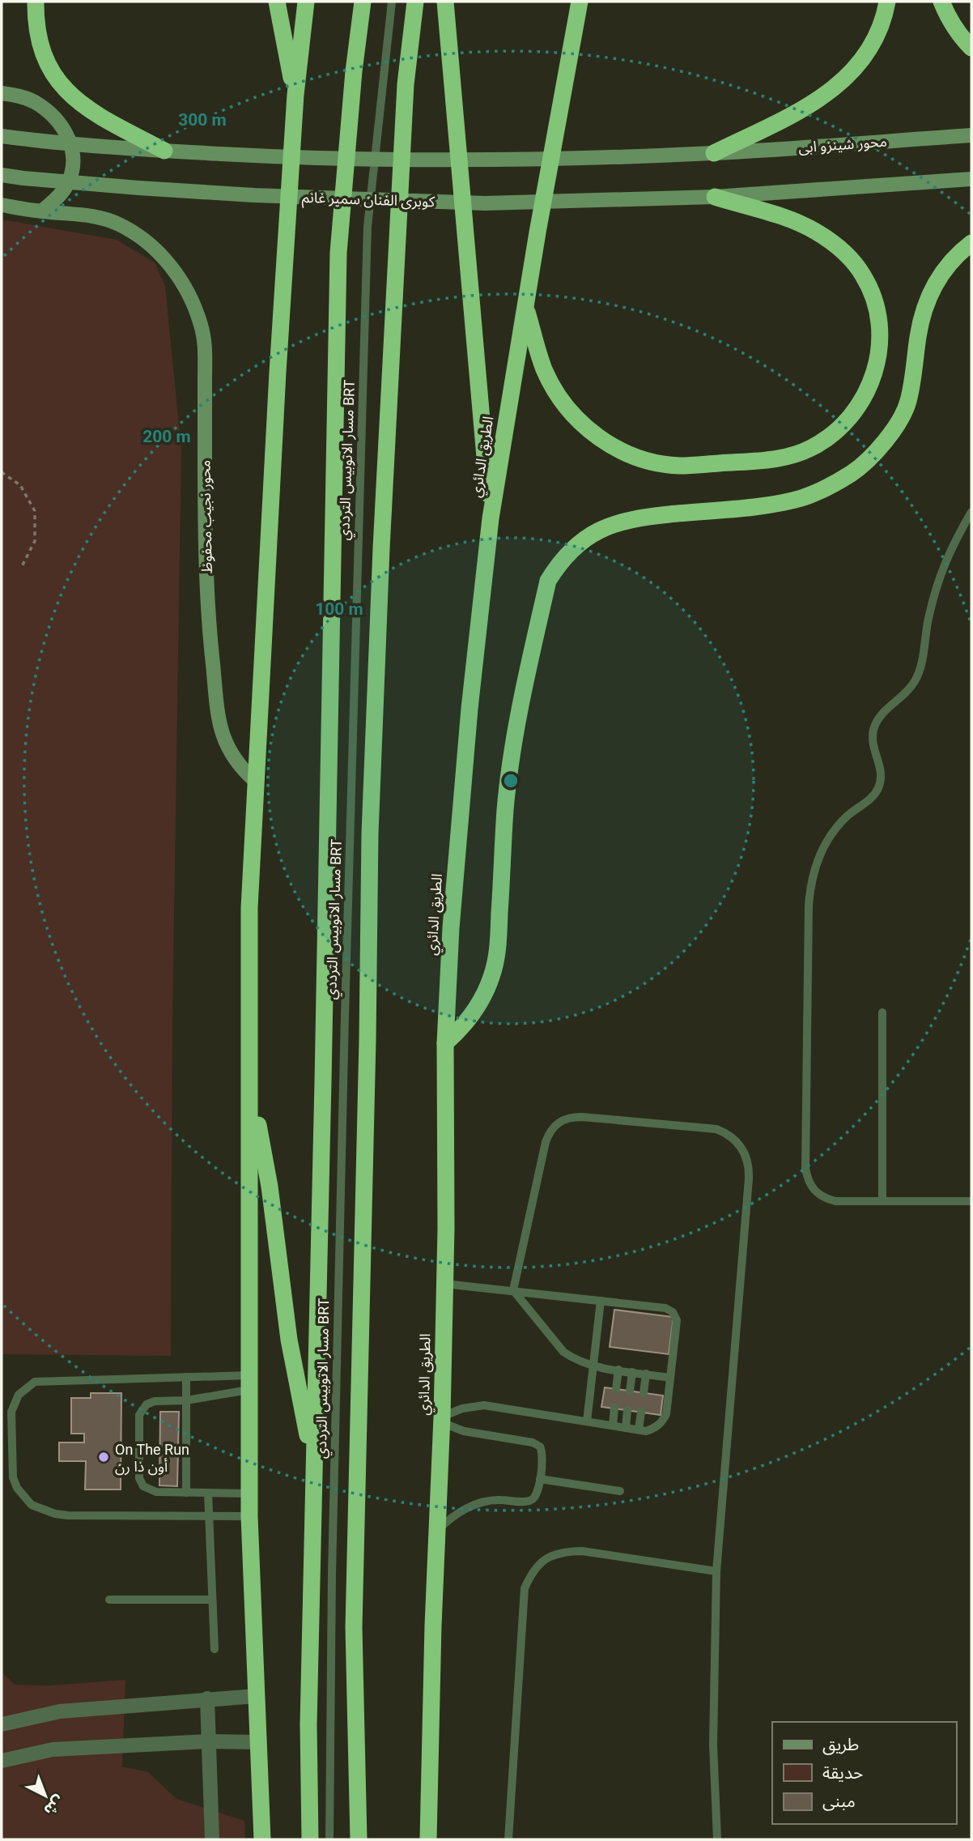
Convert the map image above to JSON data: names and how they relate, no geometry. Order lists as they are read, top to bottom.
{
  "streets": {
    "highway": ["الطريق الدائري"],
    "main road": ["محور شينزو ابى", "كوبرى الفنان سمير غانم", "محور نجيب محفوظ"],
    "lane": ["مسار الاتوبيس الترددي BRT"]
  },
  "places": ["On The Run أون ذا رن"],
  "legend": ["طريق", "حديقة", "مبنى"],
  "north": "bottom right",
  "rings": ["300 m", "200 m", "100 m"]
}
